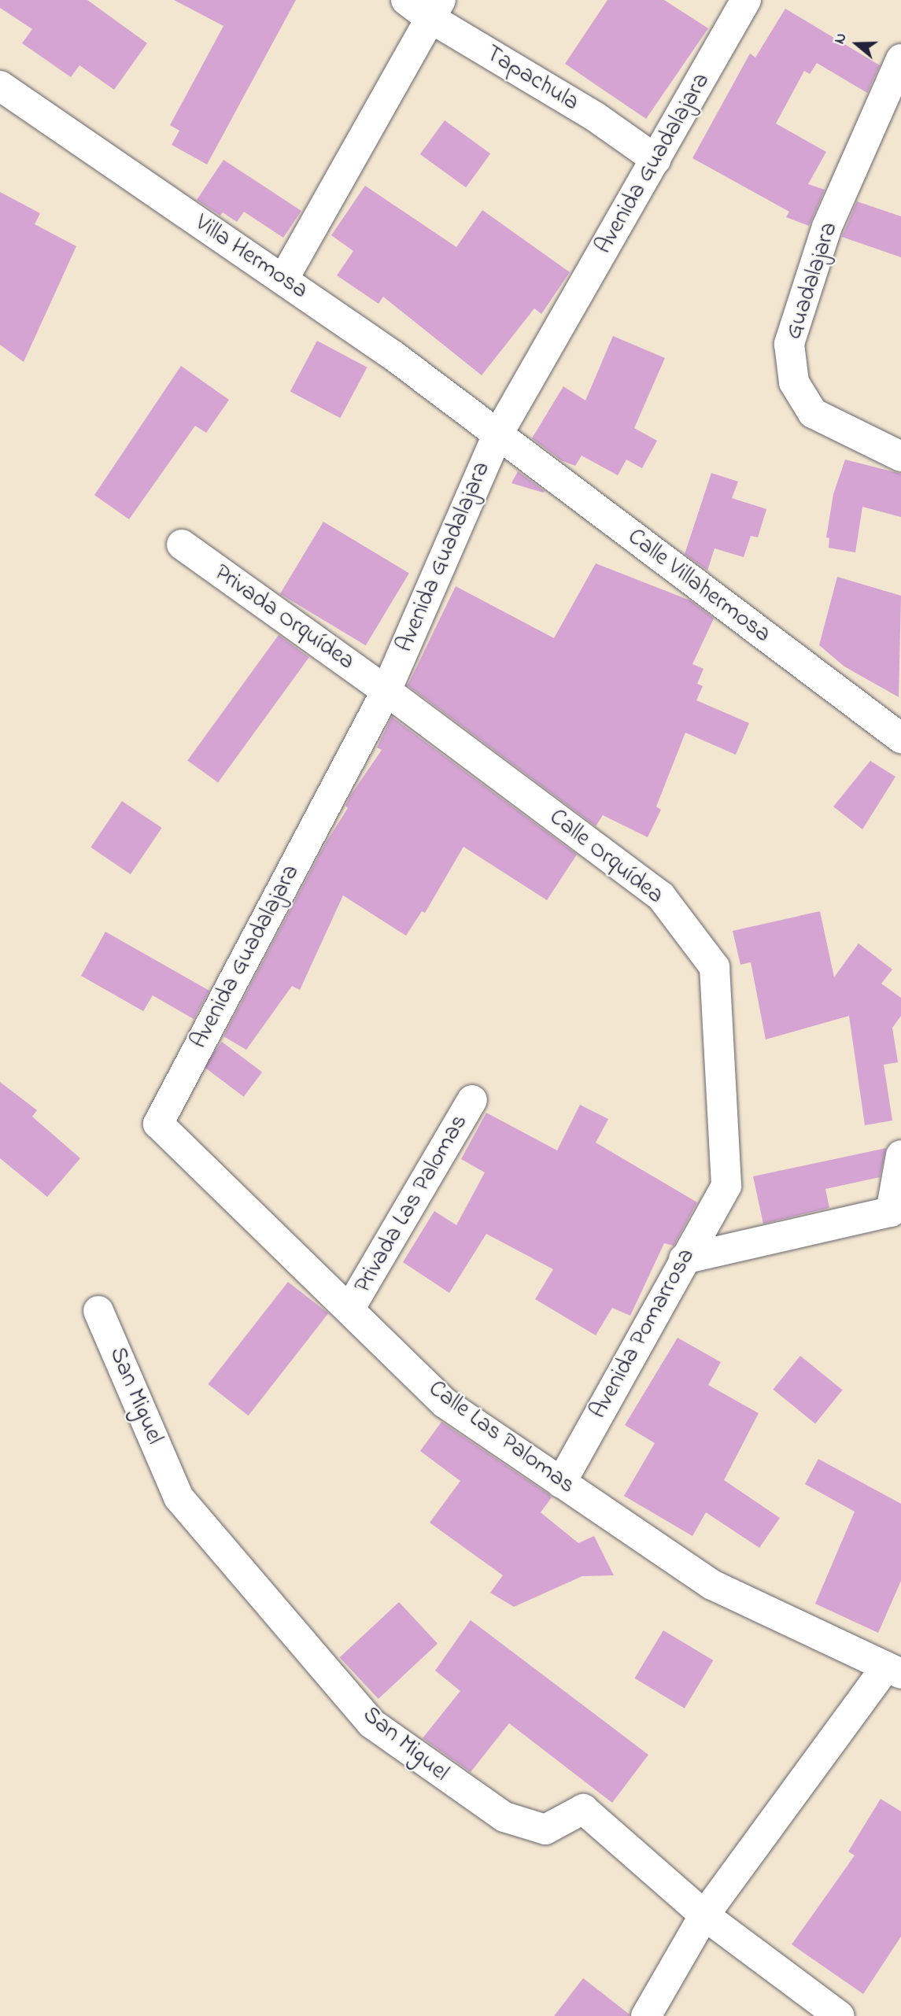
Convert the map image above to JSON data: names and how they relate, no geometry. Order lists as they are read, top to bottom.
{
  "streets": {
    "street": [
      "Tapachula",
      "Avenida Guadalajara",
      "Villa Hermosa",
      "Guadalajara",
      "Calle Villahermosa",
      "Privada Orquídea",
      "Calle Orquídea",
      "Privada Las Palomas",
      "Avenida Pomarrosa",
      "San Miguel",
      "Calle Las Palomas"
    ]
  },
  "crossings": [
    ["Tapachula", "Avenida Guadalajara"],
    ["Avenida Guadalajara", "Villa Hermosa"],
    ["Avenida Guadalajara", "Calle Villahermosa"],
    ["Avenida Guadalajara", "Privada Orquídea"],
    ["Avenida Guadalajara", "Calle Orquídea"],
    ["Avenida Guadalajara", "Calle Las Palomas"],
    ["Villa Hermosa", "Calle Villahermosa"],
    ["Privada Orquídea", "Calle Orquídea"],
    ["Calle Orquídea", "Avenida Pomarrosa"],
    ["Privada Las Palomas", "Calle Las Palomas"],
    ["Avenida Pomarrosa", "Calle Las Palomas"]
  ],
  "north": "left"
}
